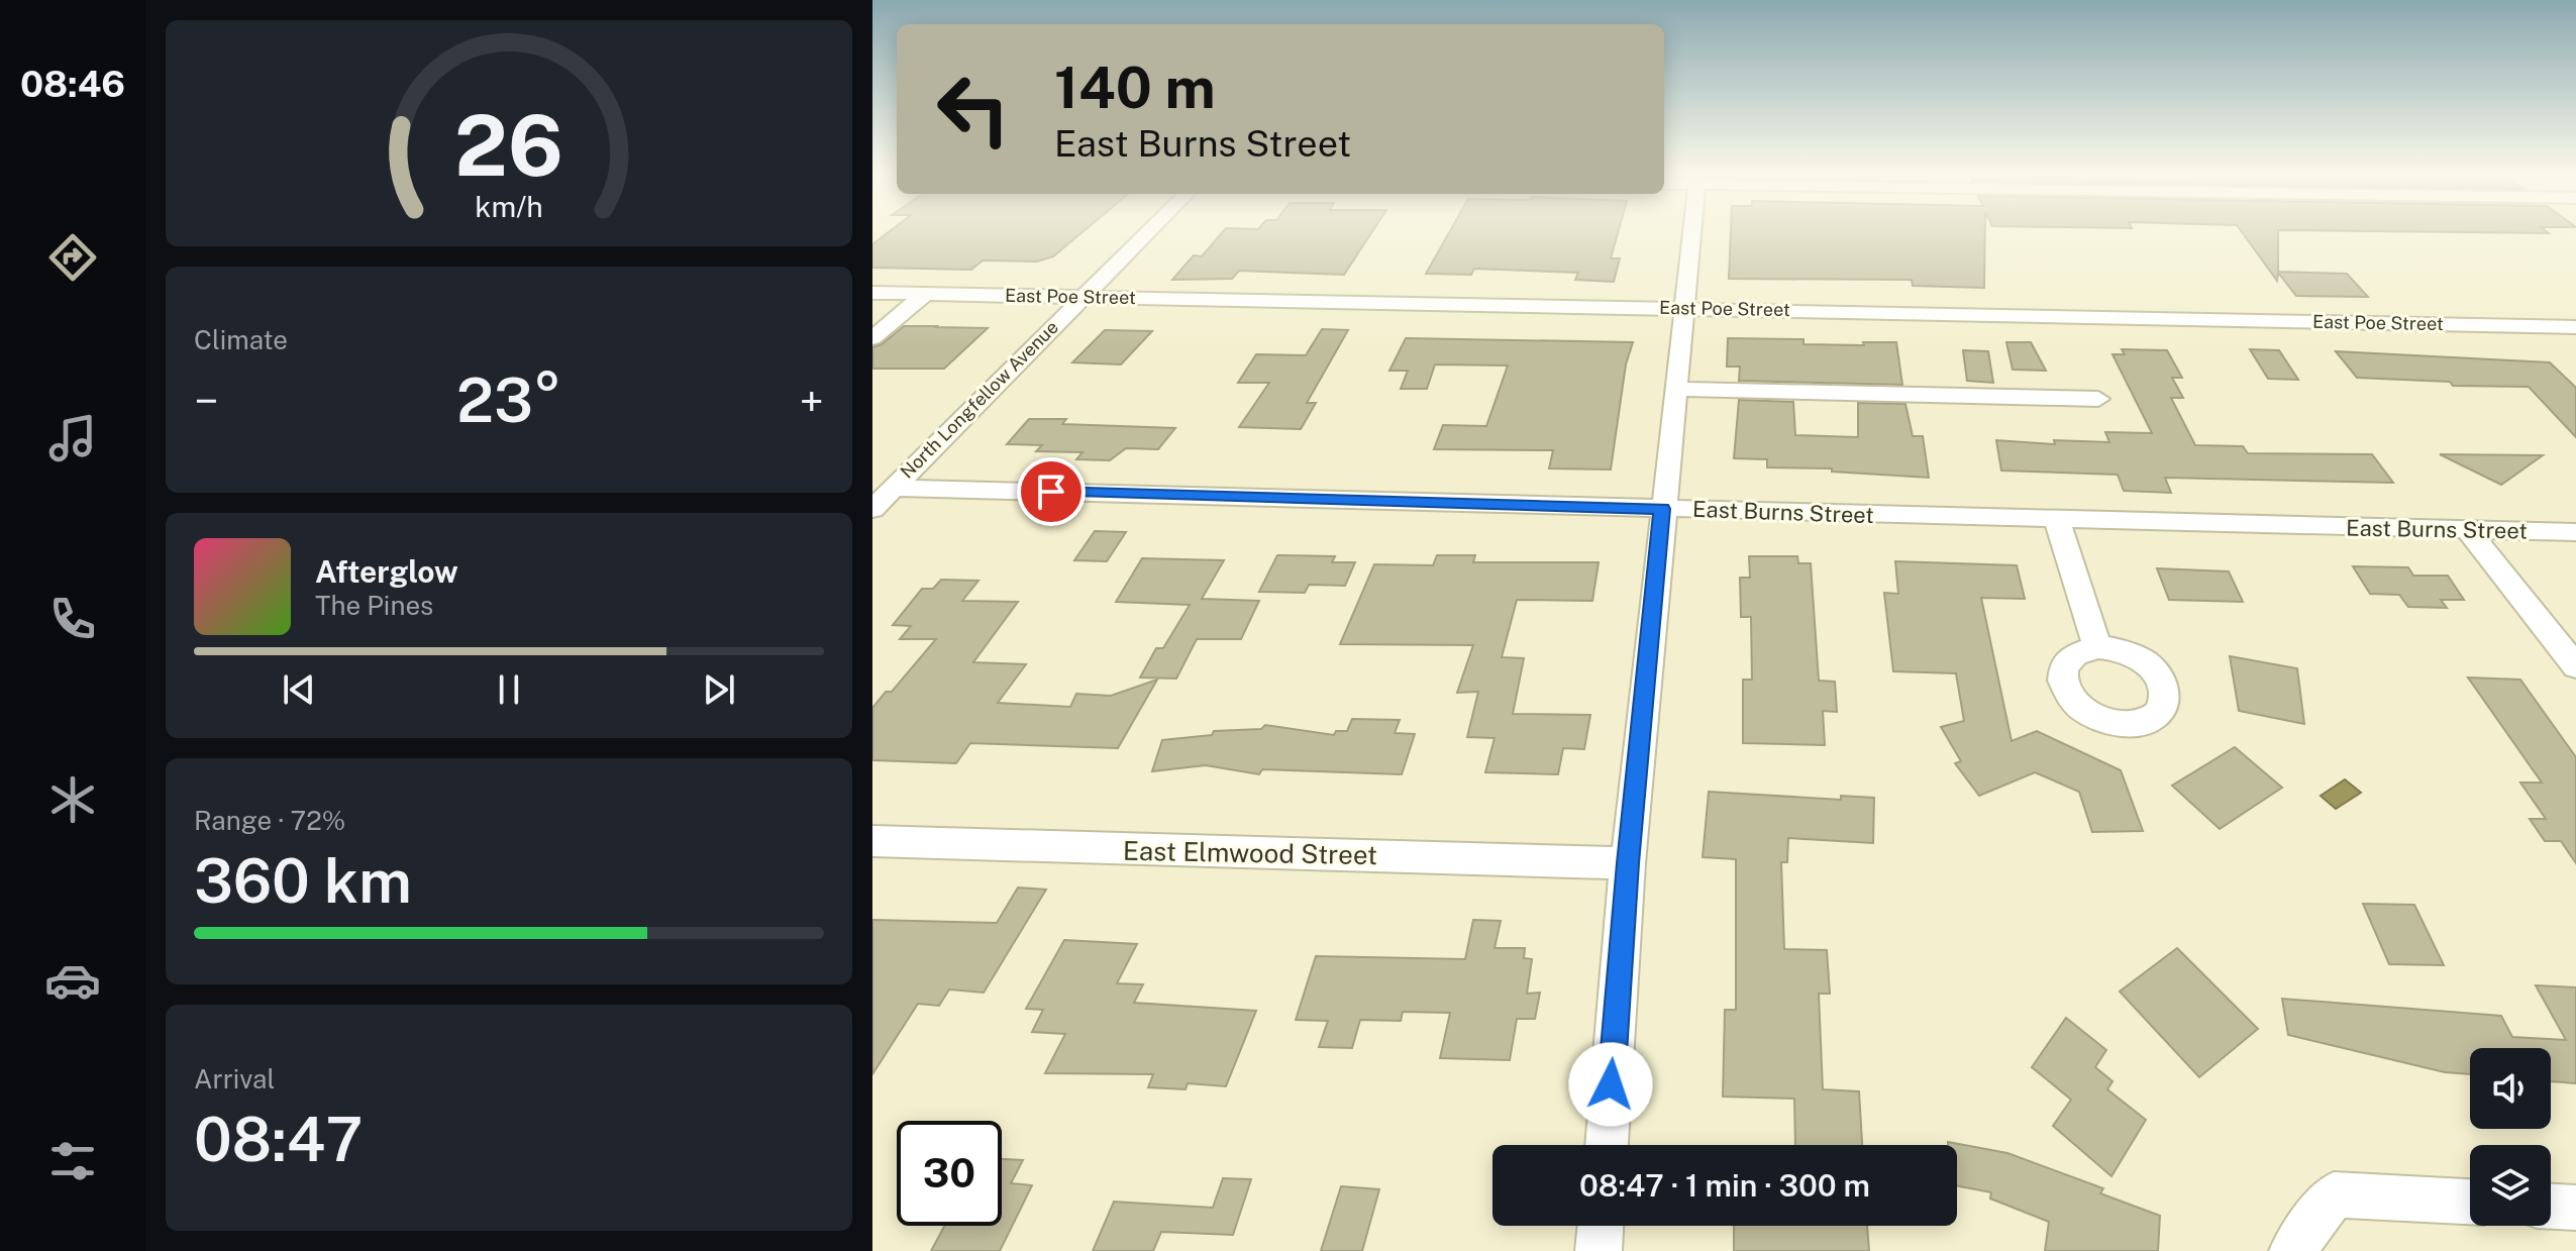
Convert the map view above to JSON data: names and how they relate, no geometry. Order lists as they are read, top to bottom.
{
  "streets": {
    "street": [
      "East Poe Street",
      "North Longfellow Avenue",
      "East Burns Street",
      "East Elmwood Street"
    ]
  },
  "crossings": [
    ["East Poe Street", "North Longfellow Avenue"],
    ["North Longfellow Avenue", "East Burns Street"]
  ],
  "page": {
    "tabs": "08:46",
    "turn": ["140 m", "East Burns Street"],
    "tile": [
      "Climate",
      ["Range · 72%", "360 km"],
      ["Arrival", "08:47"]
    ],
    "heat": ["−", "23°", "+"],
    "song": ["Afterglow", "The Pines"],
    "limit": "30",
    "trip": "08:47 · 1 min · 300 m",
    "gauge": ["26", "km/h"]
  }
}
